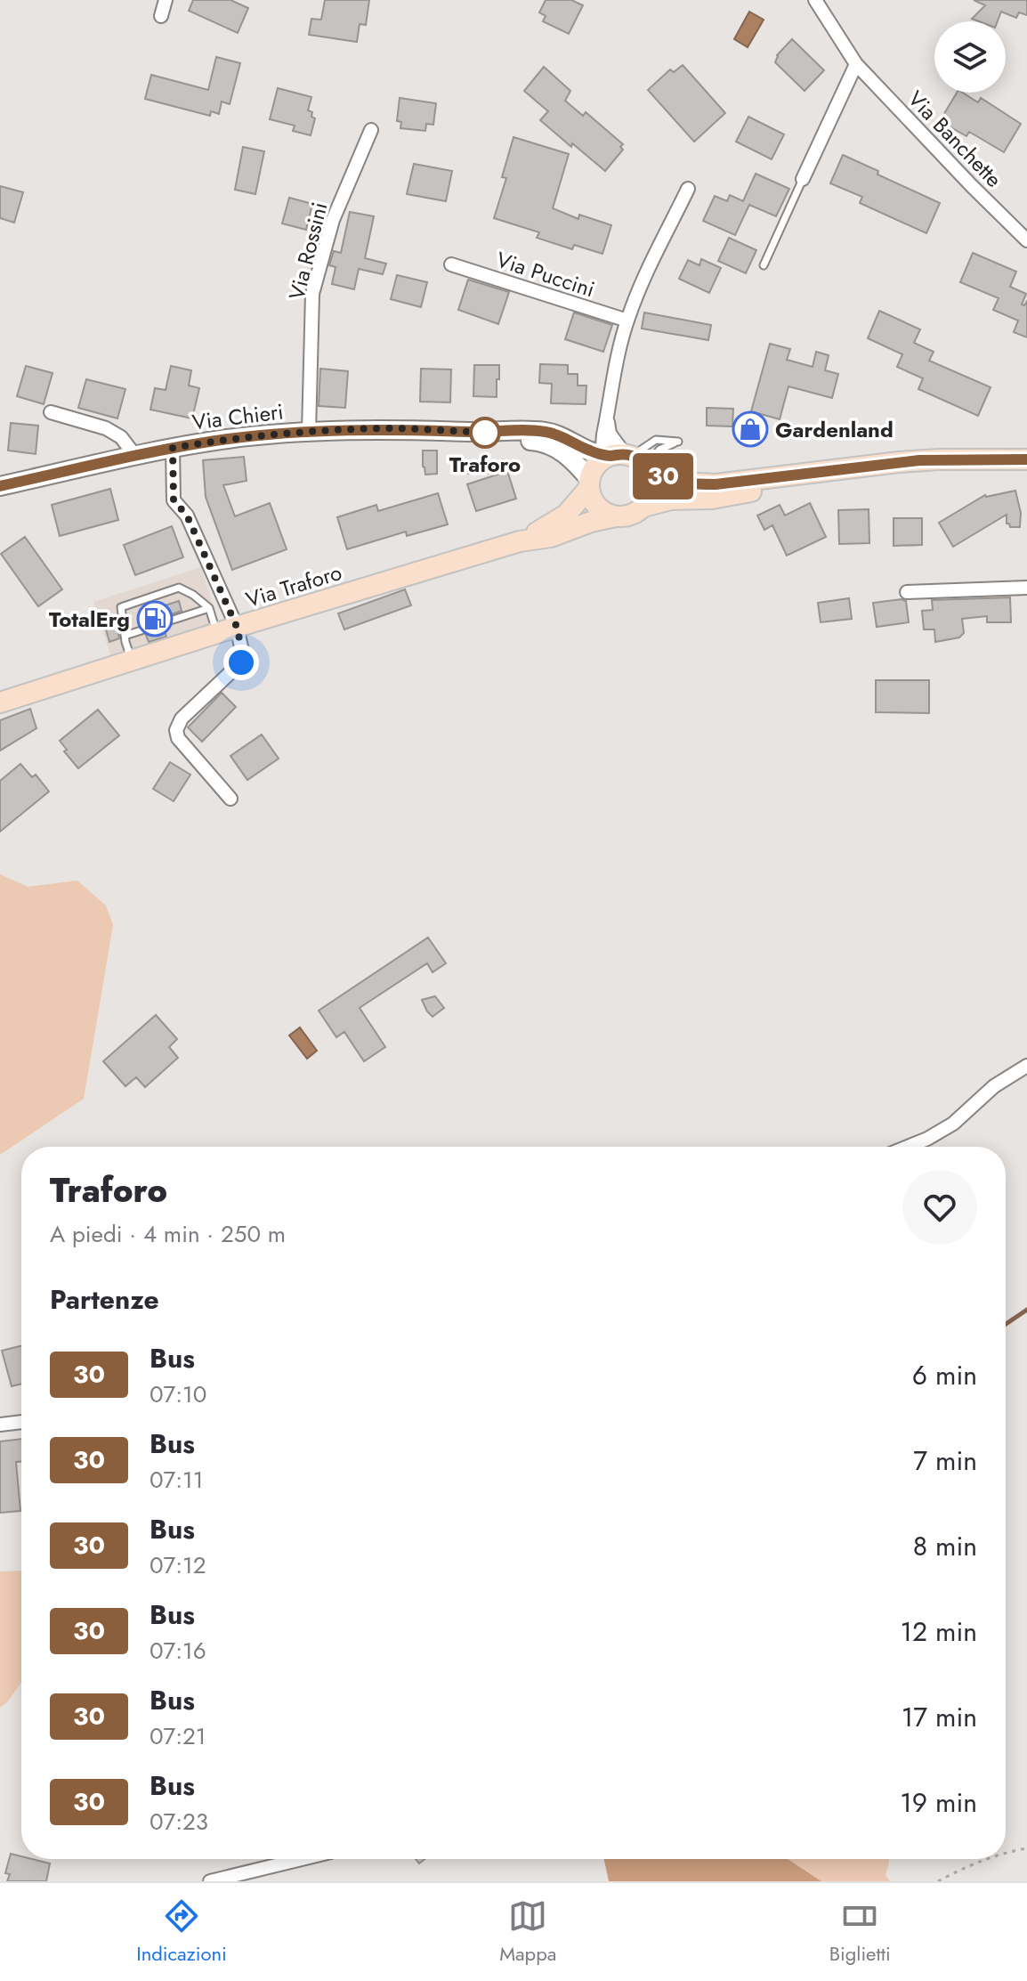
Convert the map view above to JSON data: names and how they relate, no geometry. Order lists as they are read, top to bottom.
{
  "streets": {
    "main road": ["Via Chieri", "Via Traforo"],
    "street": ["Via Banchette", "Via Rossini", "Via Puccini"]
  },
  "crossings": [
    ["Via Rossini", "Via Chieri"],
    ["Via Chieri", "Via Traforo"]
  ],
  "places": {
    "shop": ["Gardenland"],
    "other": ["Traforo"],
    "fuel station": ["TotalErg"]
  },
  "lines": ["bus line 30"],
  "page": {
    "on_map": "30",
    "heading": [
      ["Traforo", "A piedi · 4 min · 250 m"],
      "Partenze"
    ],
    "list": [
      {
        "mark": "30",
        "name": "Bus",
        "note": "07:10",
        "value": "6 min"
      },
      {
        "mark": "30",
        "name": "Bus",
        "note": "07:11",
        "value": "7 min"
      },
      {
        "mark": "30",
        "name": "Bus",
        "note": "07:12",
        "value": "8 min"
      },
      {
        "mark": "30",
        "name": "Bus",
        "note": "07:16",
        "value": "12 min"
      },
      {
        "mark": "30",
        "name": "Bus",
        "note": "07:21",
        "value": "17 min"
      },
      {
        "mark": "30",
        "name": "Bus",
        "note": "07:23",
        "value": "19 min"
      }
    ],
    "tabs": ["Indicazioni", "Mappa", "Biglietti"]
  }
}
